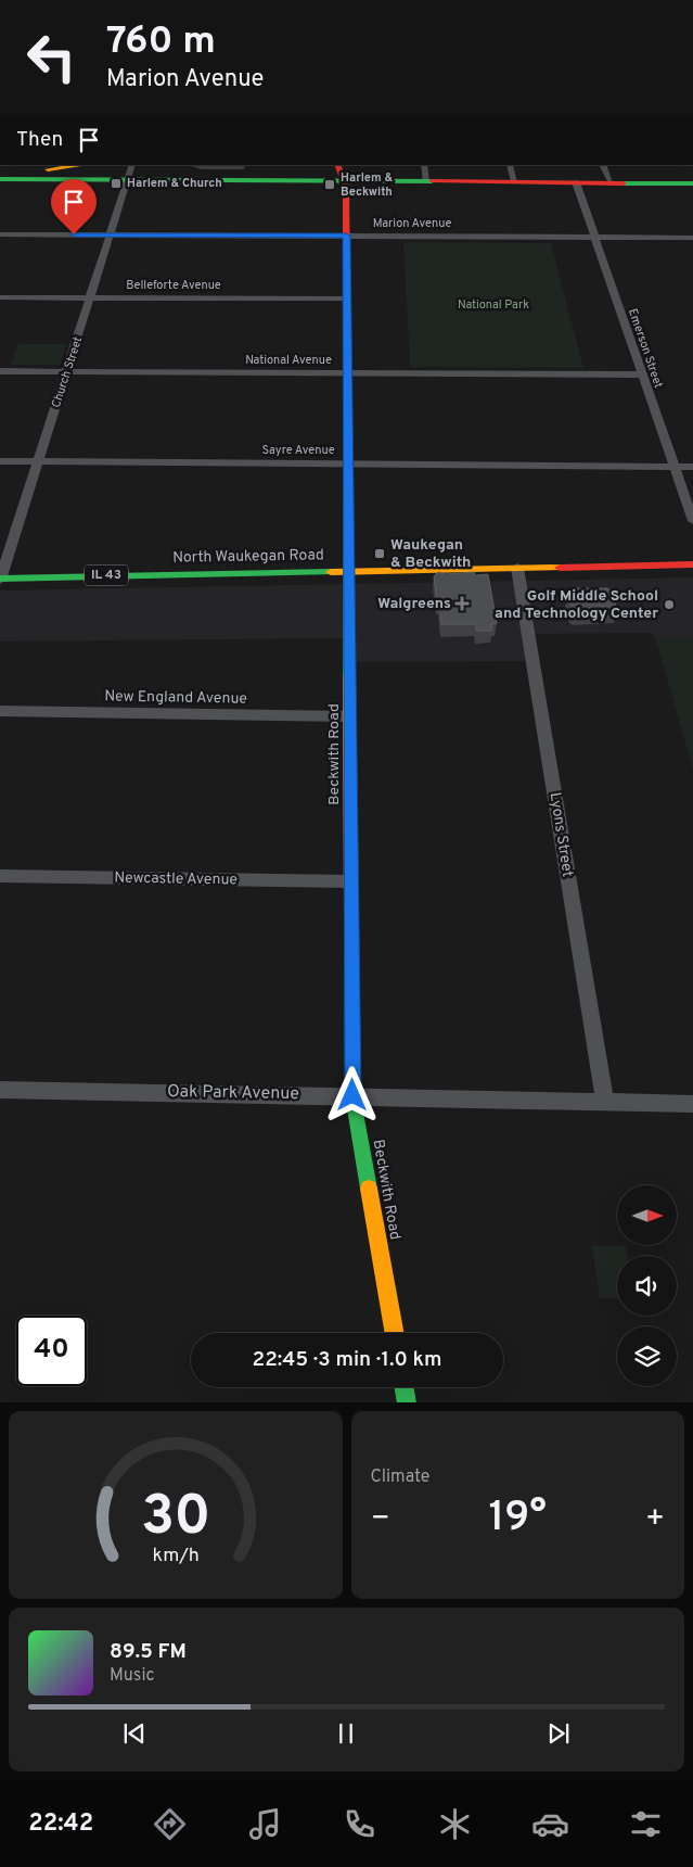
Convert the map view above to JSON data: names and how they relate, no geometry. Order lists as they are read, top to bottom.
{
  "streets": {
    "main road": ["North Waukegan Road", "IL 43", "Beckwith Road"],
    "street": [
      "Marion Avenue",
      "Belleforte Avenue",
      "Emerson Street",
      "National Avenue",
      "Church Street",
      "Sayre Avenue",
      "New England Avenue",
      "Lyons Street",
      "Newcastle Avenue",
      "Oak Park Avenue"
    ]
  },
  "crossings": [
    ["Marion Avenue", "Emerson Street"],
    ["Marion Avenue", "Church Street"],
    ["Marion Avenue", "Beckwith Road"],
    ["Belleforte Avenue", "Church Street"],
    ["Belleforte Avenue", "Beckwith Road"],
    ["Emerson Street", "National Avenue"],
    ["Emerson Street", "Sayre Avenue"],
    ["National Avenue", "Church Street"],
    ["National Avenue", "Beckwith Road"],
    ["Church Street", "Sayre Avenue"],
    ["Church Street", "North Waukegan Road"],
    ["Sayre Avenue", "Beckwith Road"],
    ["North Waukegan Road", "Beckwith Road"],
    ["North Waukegan Road", "Lyons Street"],
    ["New England Avenue", "Beckwith Road"],
    ["Beckwith Road", "Newcastle Avenue"],
    ["Beckwith Road", "Oak Park Avenue"],
    ["Lyons Street", "Oak Park Avenue"]
  ],
  "parks": ["National Park"],
  "places": {
    "transit": ["Harlem & Church", "Harlem & Beckwith", "Waukegan & Beckwith"],
    "health": ["Walgreens"],
    "other": ["Golf Middle School and Technology Center"]
  },
  "north": "right",
  "page": {
    "turn": ["760 m", "Marion Avenue"],
    "then": "Then",
    "limit": "40",
    "trip": "22:45 · 3 min · 1.0 km",
    "tile": "Climate",
    "heat": ["−", "19°", "+"],
    "song": ["89.5 FM", "Music"],
    "tabs": "22:42",
    "gauge": ["30", "km/h"]
  }
}
